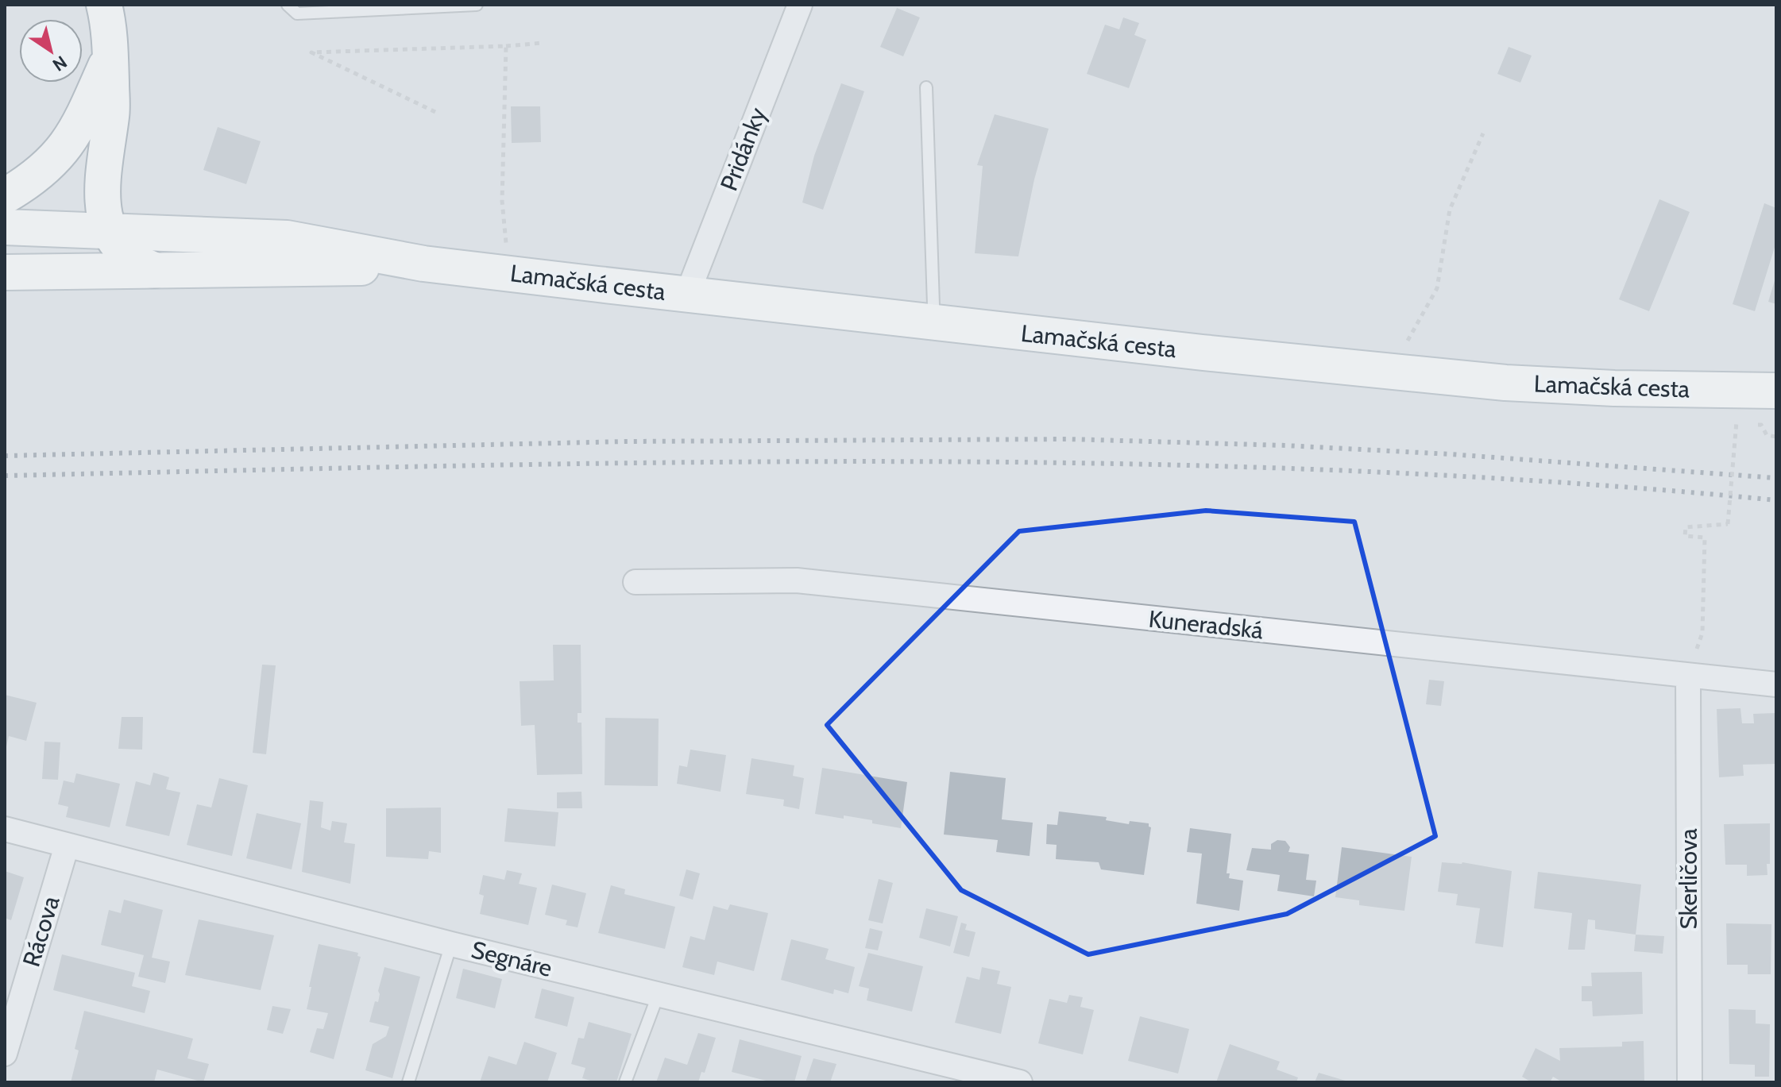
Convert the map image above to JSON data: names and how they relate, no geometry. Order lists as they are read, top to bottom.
{
  "streets": {
    "main road": ["Lamačská cesta"],
    "street": [
      "Pridánky",
      "Kuneradská",
      "Skerličova",
      "Rácova",
      "Segnáre"
    ]
  },
  "crossings": [
    ["Pridánky", "Lamačská cesta"],
    ["Kuneradská", "Skerličova"],
    ["Rácova", "Segnáre"]
  ],
  "north": "bottom right"
}
